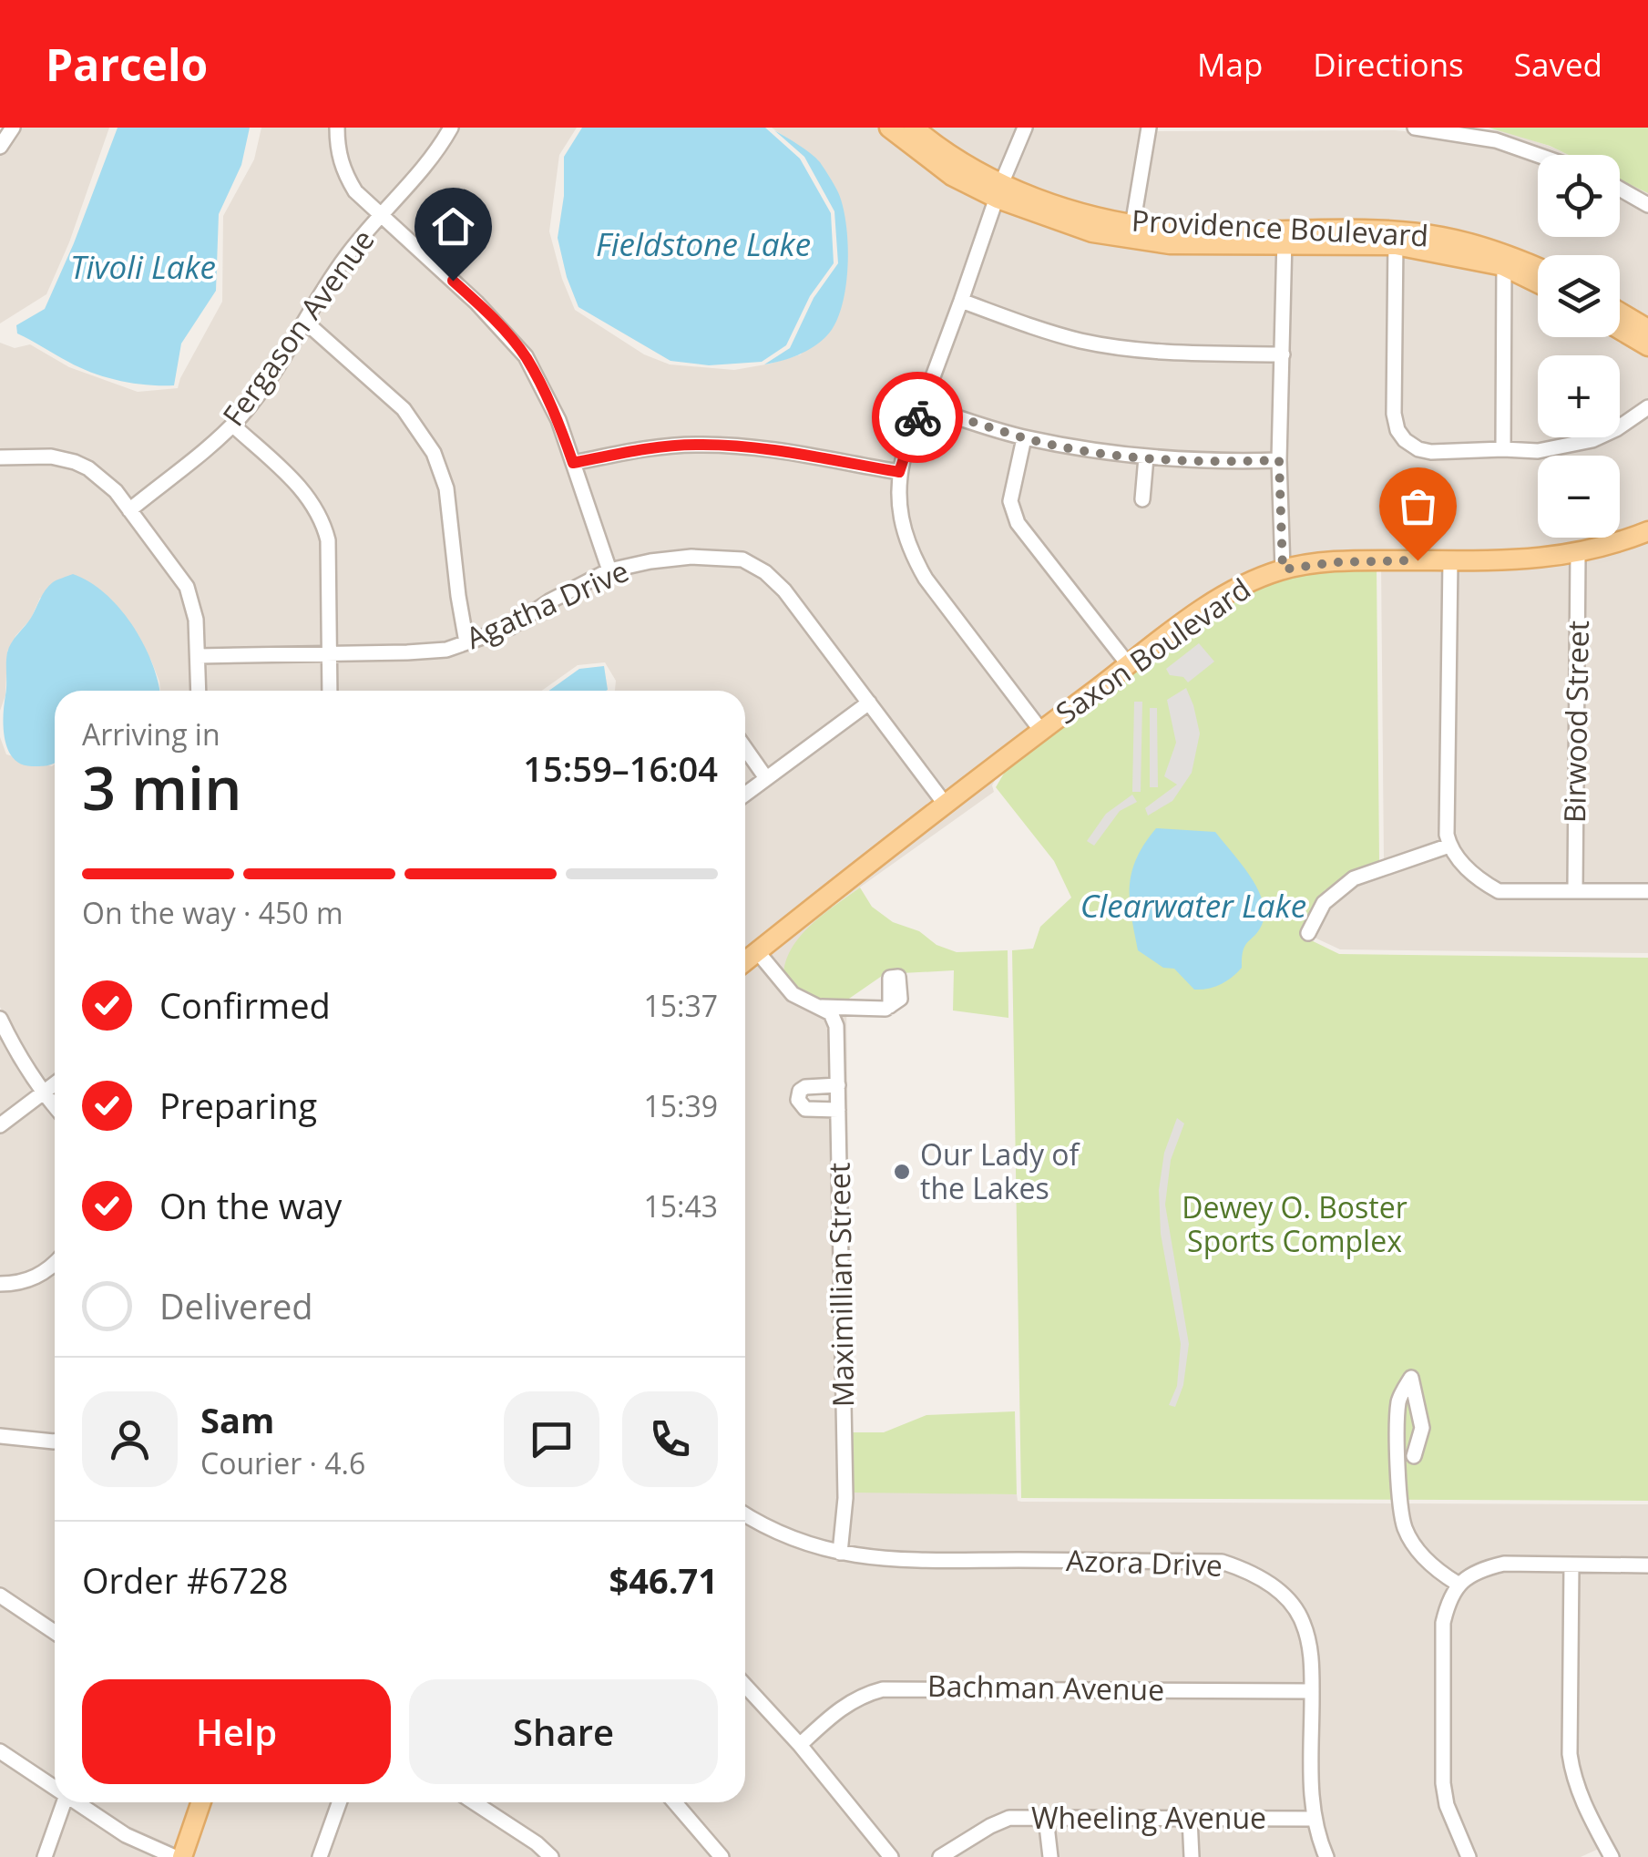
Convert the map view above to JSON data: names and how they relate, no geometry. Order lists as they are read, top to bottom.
{
  "streets": {
    "main road": ["Providence Boulevard", "Saxon Boulevard"],
    "street": [
      "Fergason Avenue",
      "Agatha Drive",
      "Birwood Street",
      "Maximillian Street",
      "Azora Drive",
      "Bachman Avenue",
      "Wheeling Avenue"
    ]
  },
  "crossings": [
    ["Agatha Drive", "Saxon Boulevard"],
    ["Saxon Boulevard", "Birwood Street"],
    ["Maximillian Street", "Azora Drive"],
    ["Azora Drive", "Bachman Avenue"],
    ["Azora Drive", "Wheeling Avenue"]
  ],
  "water": ["Fieldstone Lake", "Tivoli Lake", "Clearwater Lake"],
  "parks": ["Dewey O. Boster Sports Complex"],
  "places": ["Our Lady of the Lakes"],
  "page": {
    "header": "Parcelo",
    "nav": ["Map", "Directions", "Saved"],
    "map_buttons": ["+", "−"],
    "heading": ["3 min", "Arriving in", "15:59–16:04"],
    "panel": [
      "Sam",
      "Courier · 4.6",
      "Order #6728",
      "$46.71"
    ],
    "bar": "On the way · 450 m",
    "list": [
      ["Confirmed", "15:37"],
      ["Preparing", "15:39"],
      ["On the way", "15:43"],
      "Delivered"
    ],
    "buttons": ["Help", "Share"]
  }
}
